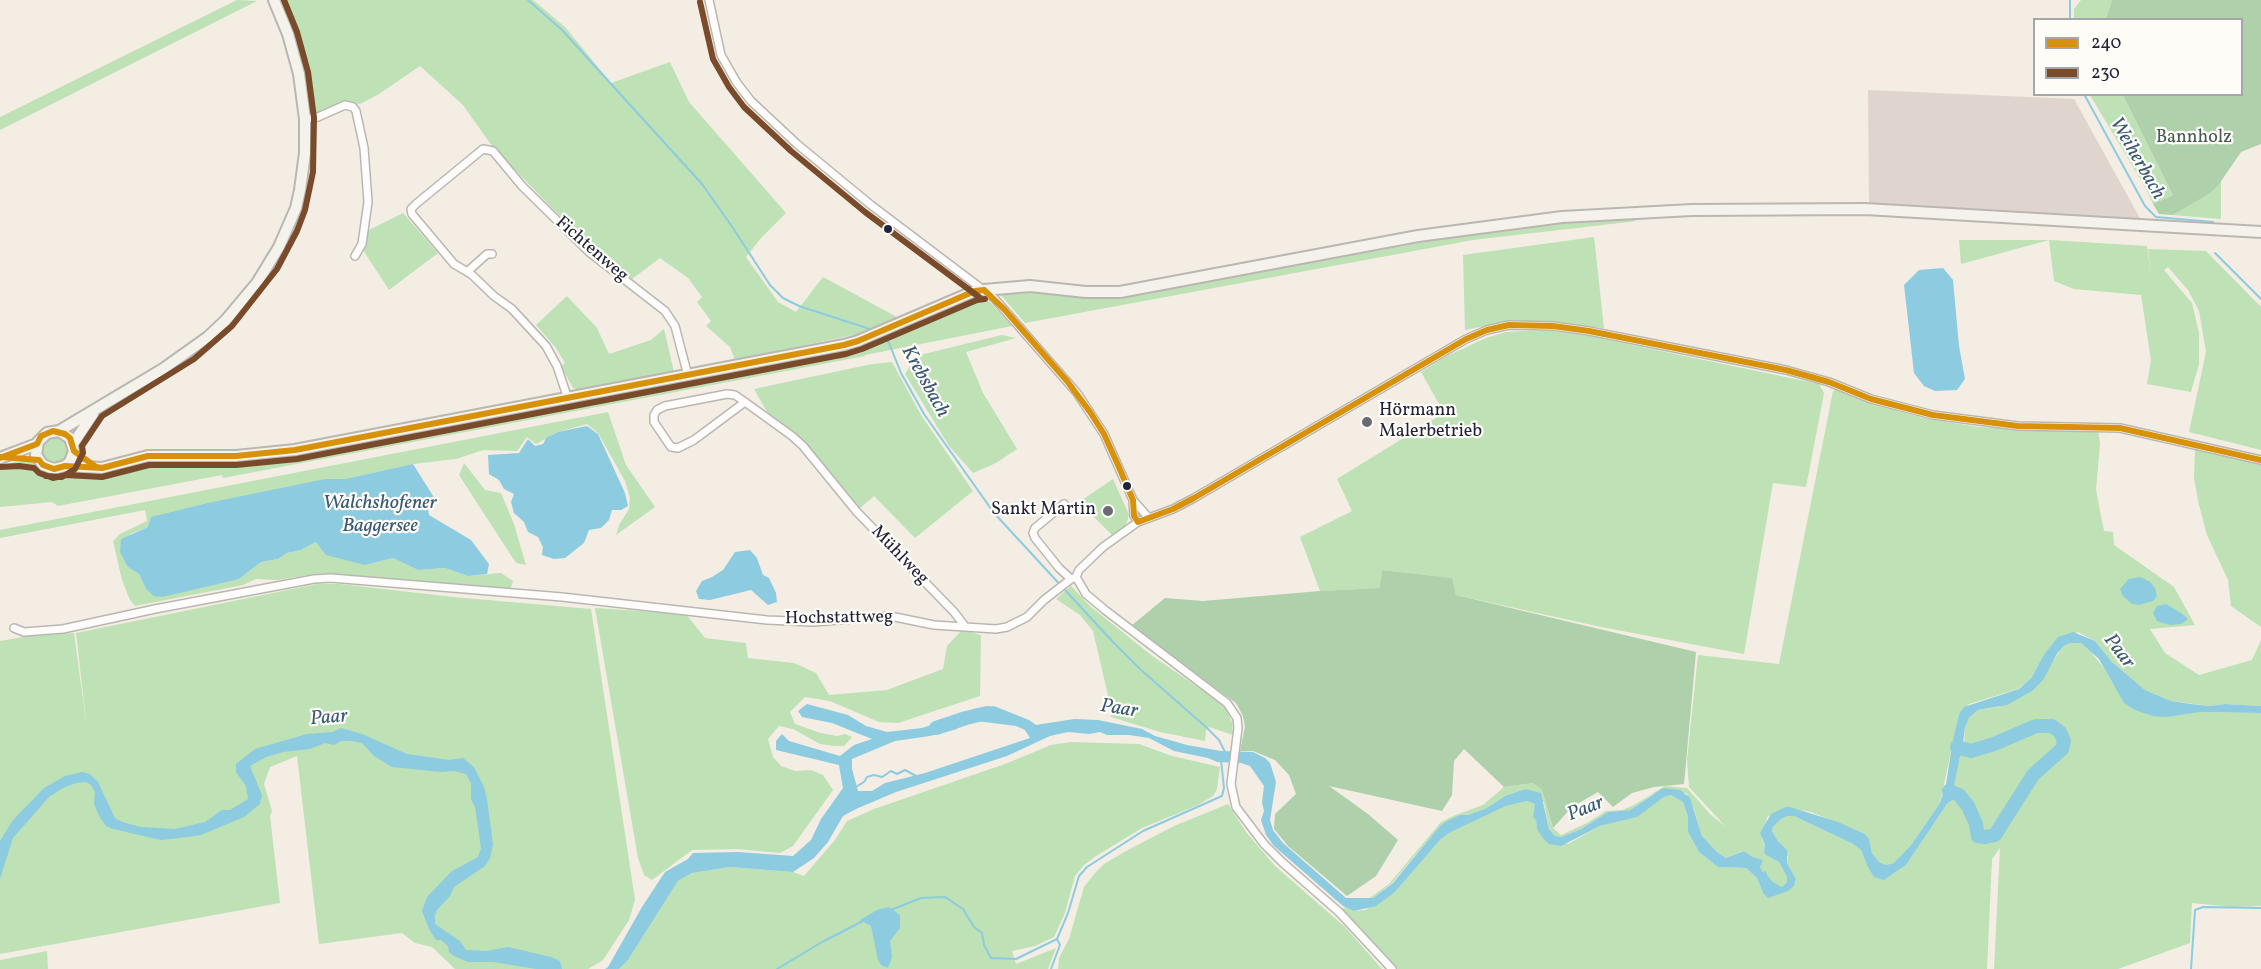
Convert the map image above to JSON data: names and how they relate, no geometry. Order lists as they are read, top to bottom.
{
  "streets": {
    "street": ["Fichtenweg", "Mühlweg", "Hochstattweg"]
  },
  "crossings": [
    ["Mühlweg", "Hochstattweg"]
  ],
  "water": [
    "Weiherbach",
    "Krebsbach",
    "Walchshofener Baggersee",
    "Paar"
  ],
  "parks": ["Bannholz"],
  "places": ["Hörmann Malerbetrieb", "Sankt Martin"],
  "lines": ["transit line 230", "transit line 240"],
  "legend": ["240", "230"]
}
